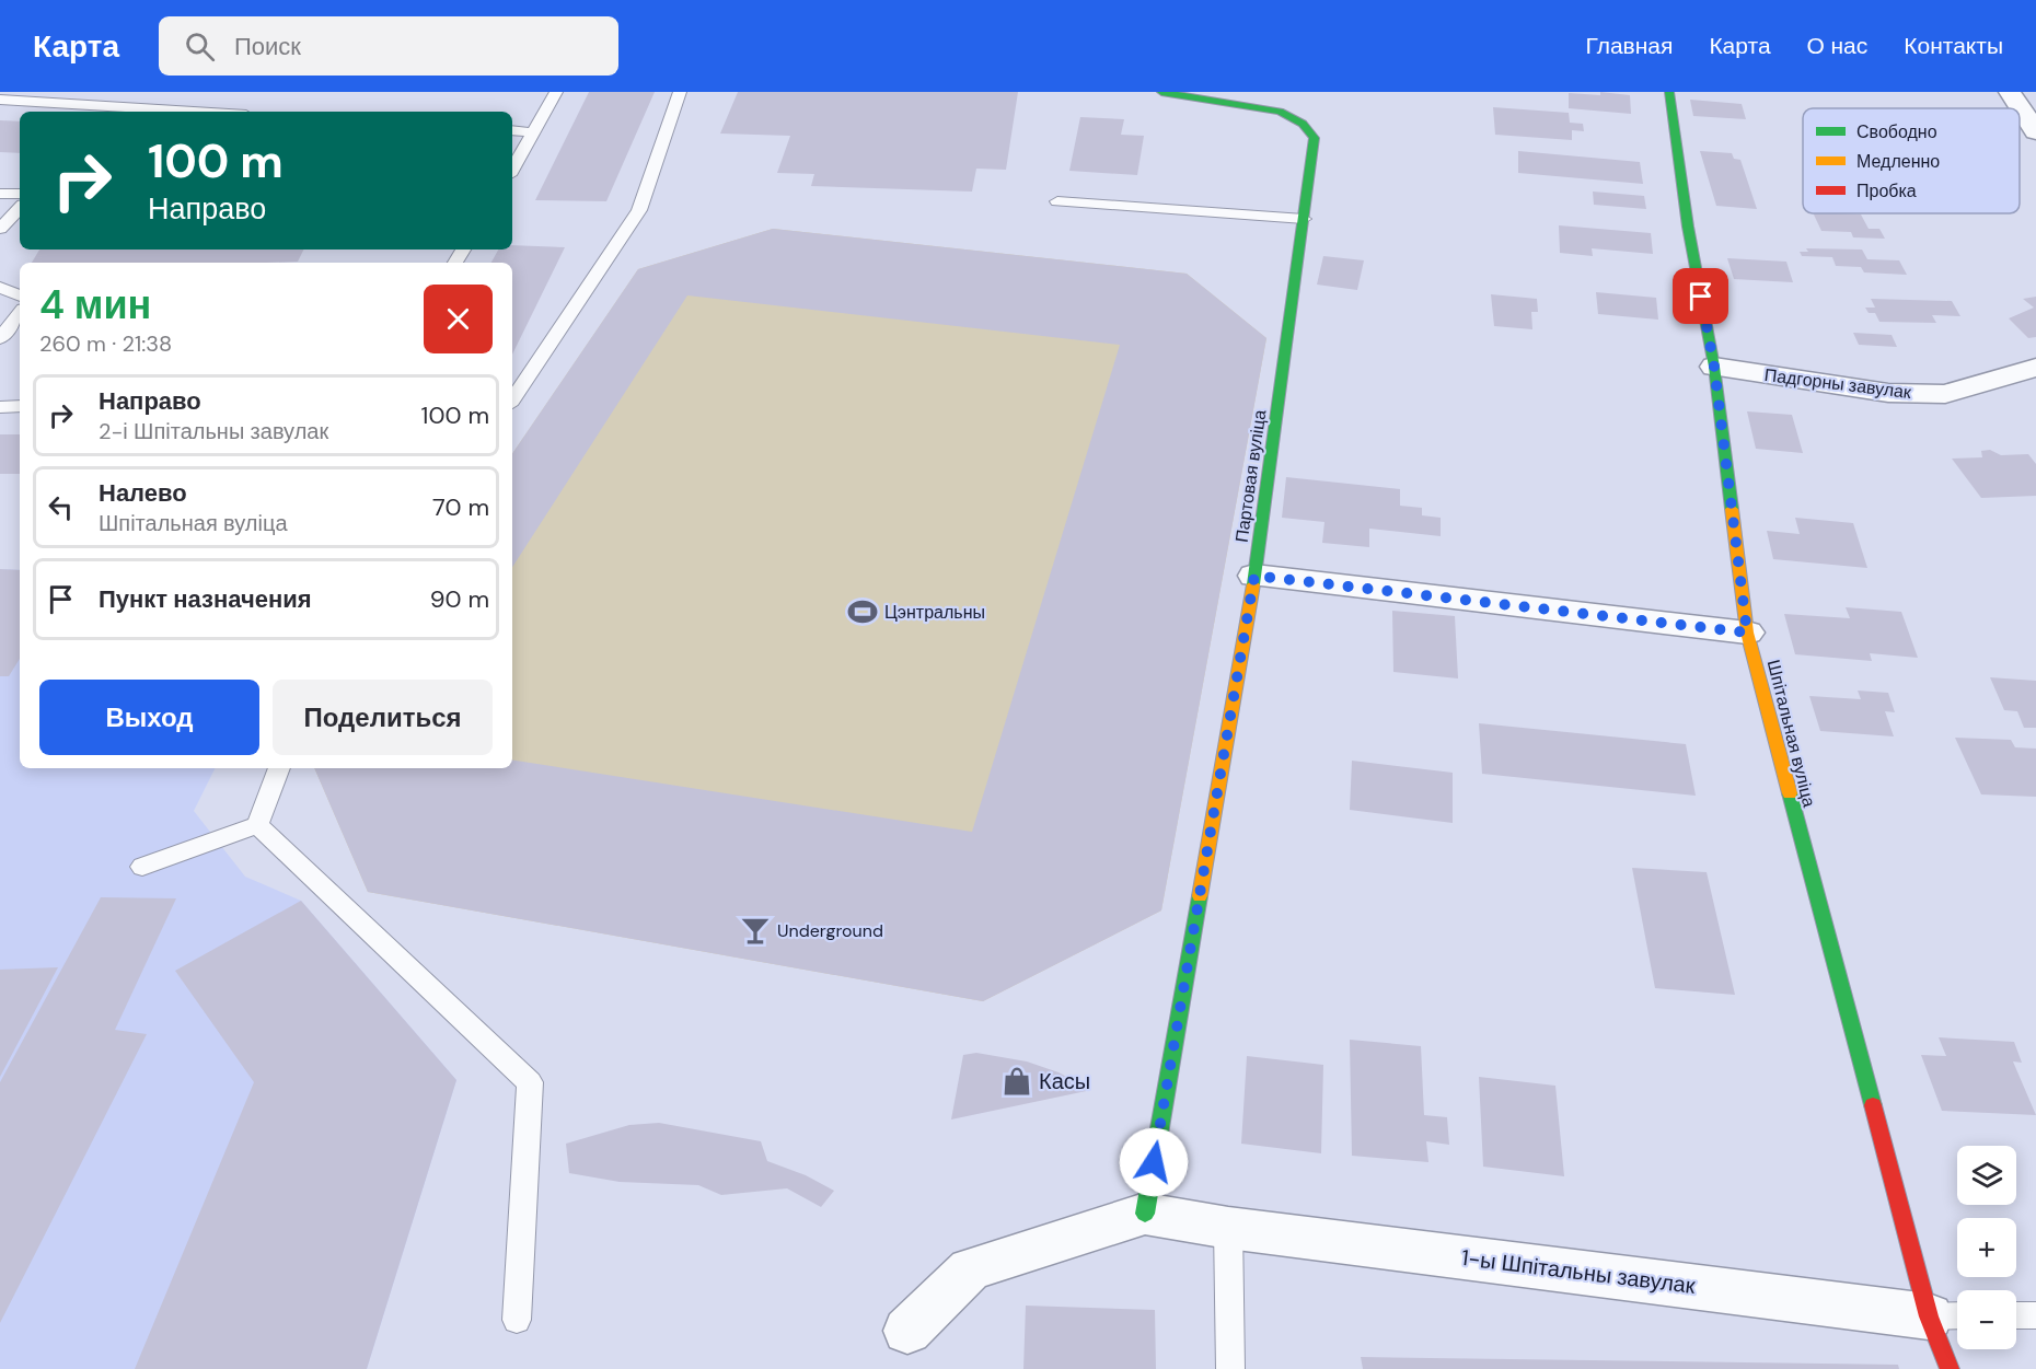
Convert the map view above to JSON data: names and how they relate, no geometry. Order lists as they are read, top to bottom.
{
  "streets": {
    "street": [
      "Падгорны завулак",
      "Партовая вуліца",
      "Шпітальная вуліца",
      "1-ы Шпітальны завулак"
    ]
  },
  "crossings": [
    ["Падгорны завулак", "Шпітальная вуліца"],
    ["Партовая вуліца", "1-ы Шпітальны завулак"],
    ["Шпітальная вуліца", "1-ы Шпітальны завулак"]
  ],
  "places": {
    "sports": ["Цэнтральны"],
    "bar": ["Underground"],
    "shop": ["Касы"]
  },
  "legend": ["Свободно", "Медленно", "Пробка"],
  "page": {
    "header": "Карта",
    "search": "Поиск",
    "nav": [
      "Главная",
      "Карта",
      "О нас",
      "Контакты"
    ],
    "turn": ["100 m", "Направо"],
    "heading": ["4 мин", "260 m · 21:38"],
    "list": [
      {
        "name": "Направо",
        "note": "2-і Шпітальны завулак",
        "value": "100 m"
      },
      {
        "name": "Налево",
        "note": "Шпітальная вуліца",
        "value": "70 m"
      },
      {
        "name": "Пункт назначения",
        "value": "90 m"
      }
    ],
    "buttons": ["Выход", "Поделиться"],
    "map_buttons": ["+", "−"]
  }
}
